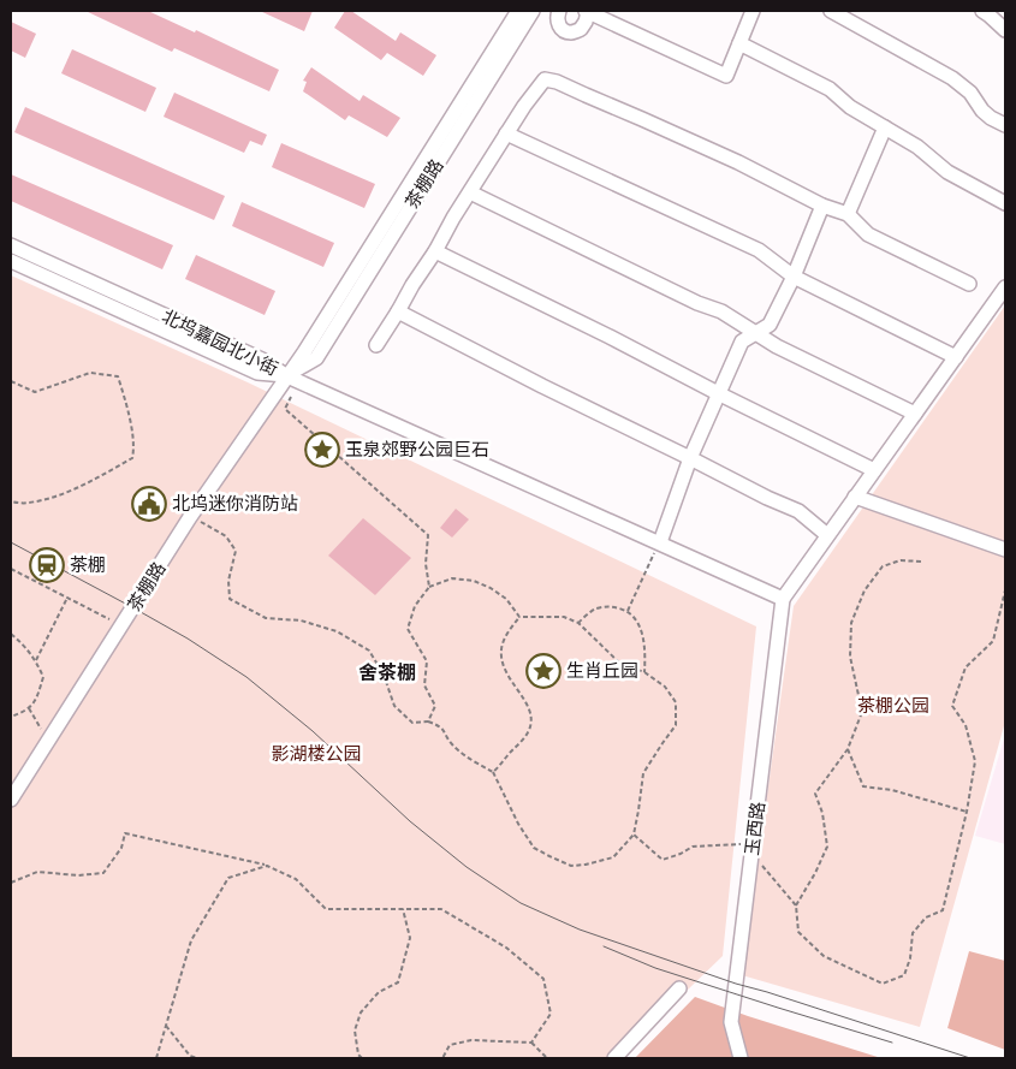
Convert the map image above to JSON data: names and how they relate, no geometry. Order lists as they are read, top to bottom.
{
  "streets": {
    "street": ["茶棚路", "北坞嘉园北小街", "玉西路"]
  },
  "crossings": [
    ["茶棚路", "北坞嘉园北小街"]
  ],
  "districts": ["舍茶棚"],
  "parks": ["茶棚公园", "影湖楼公园"],
  "places": {
    "place": ["玉泉郊野公园巨石", "生肖丘园"],
    "public building": ["北坞迷你消防站"],
    "station": ["茶棚"]
  }
}
